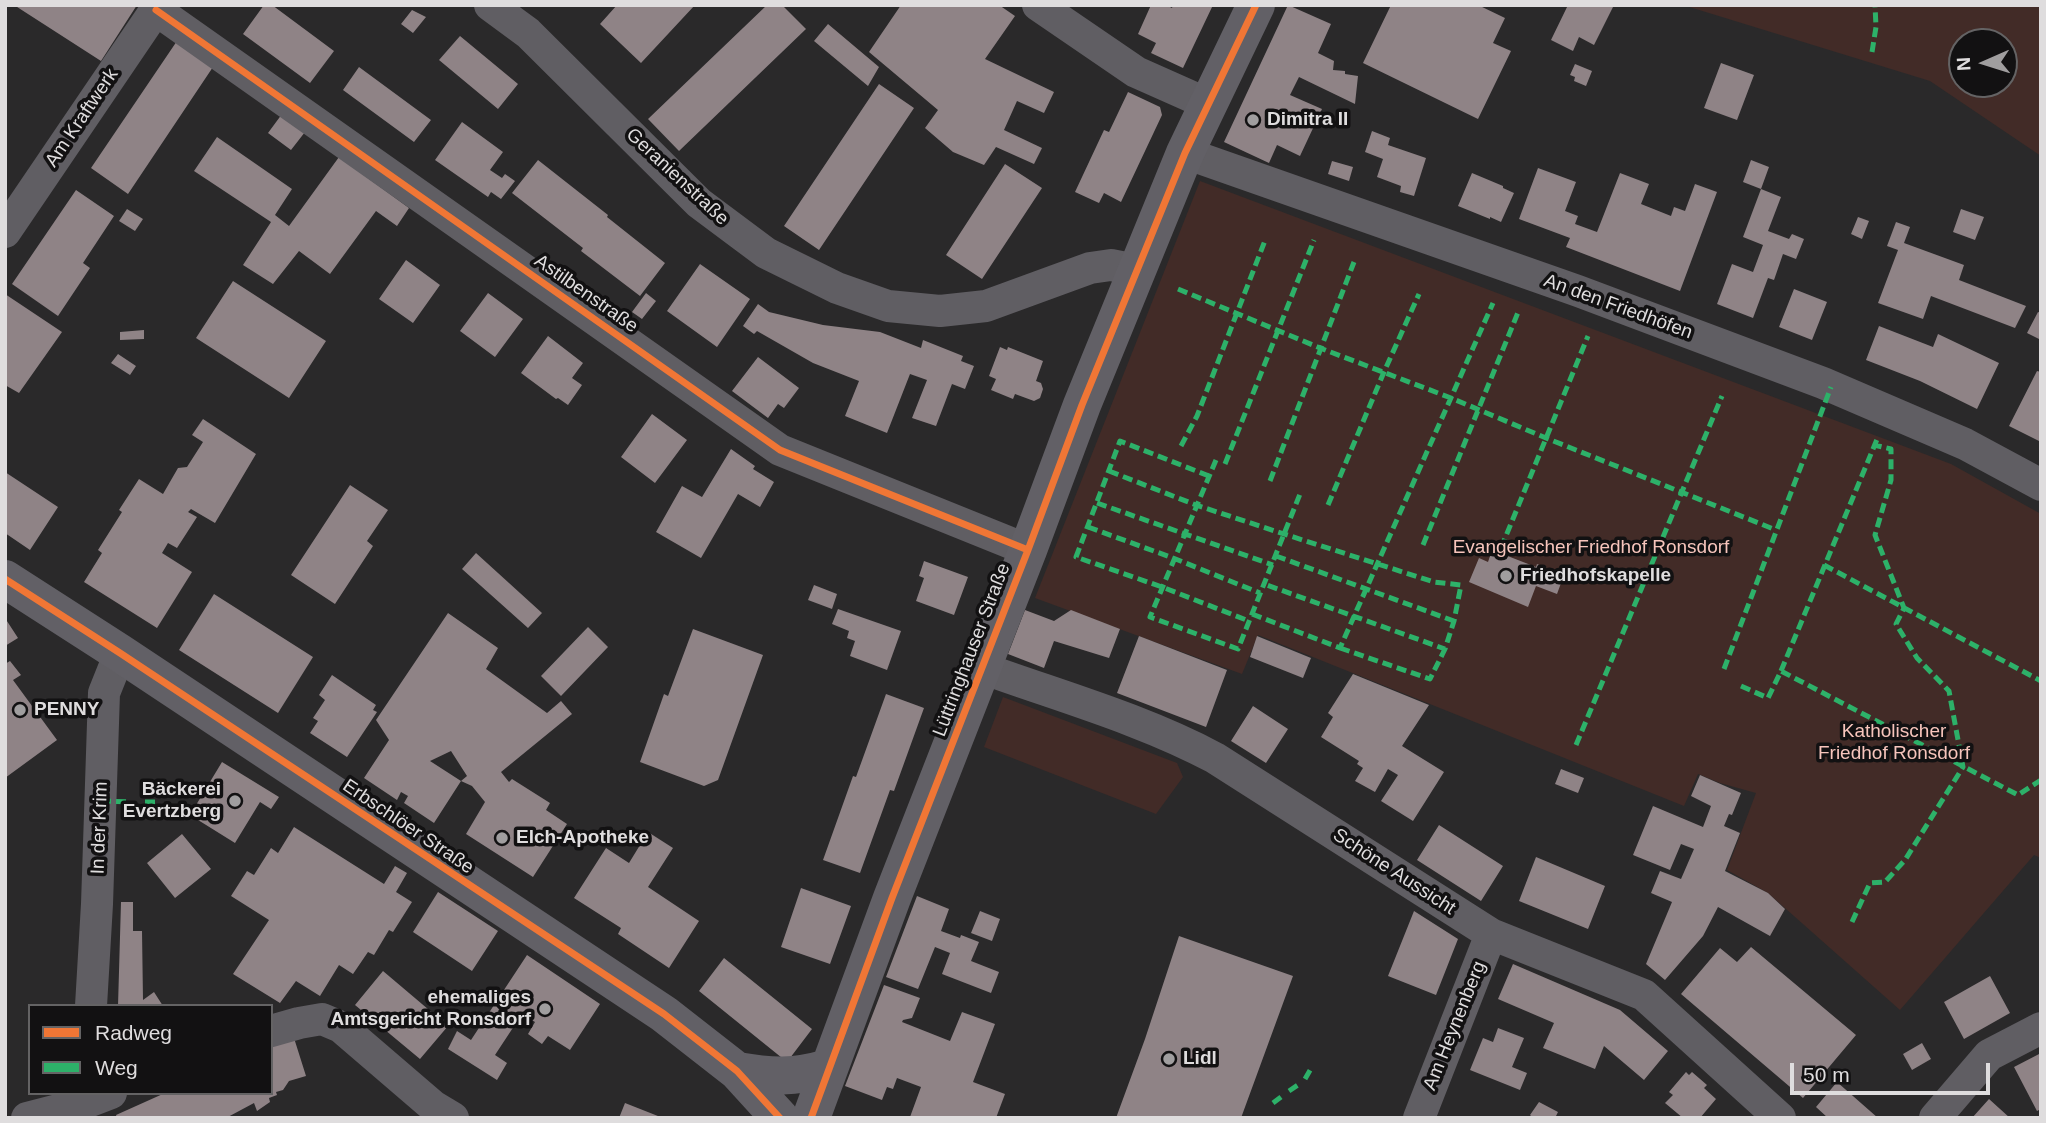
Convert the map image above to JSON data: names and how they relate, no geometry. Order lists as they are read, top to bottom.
{
  "streets": {
    "main road": ["Lüttringhauser Straße", "Erbschlöer Straße"],
    "street": [
      "Am Kraftwerk",
      "Geranienstraße",
      "Astilbenstraße",
      "An den Friedhöfen",
      "In der Krim",
      "Schöne Aussicht",
      "Am Heynenberg"
    ]
  },
  "crossings": [
    ["Am Kraftwerk", "Astilbenstraße"],
    ["Geranienstraße", "Lüttringhauser Straße"],
    ["Astilbenstraße", "Lüttringhauser Straße"],
    ["An den Friedhöfen", "Lüttringhauser Straße"],
    ["Lüttringhauser Straße", "Schöne Aussicht"],
    ["Erbschlöer Straße", "In der Krim"],
    ["Schöne Aussicht", "Am Heynenberg"]
  ],
  "parks": ["Evangelischer Friedhof Ronsdorf", "Katholischer Friedhof Ronsdorf"],
  "places": [
    "Dimitra II",
    "Friedhofskapelle",
    "PENNY",
    "Bäckerei Evertzberg",
    "Elch-Apotheke",
    "ehemaliges Amtsgericht Ronsdorf",
    "Lidl"
  ],
  "legend": ["Radweg", "Weg"],
  "scale_bar": "50 m",
  "north": "left"
}
